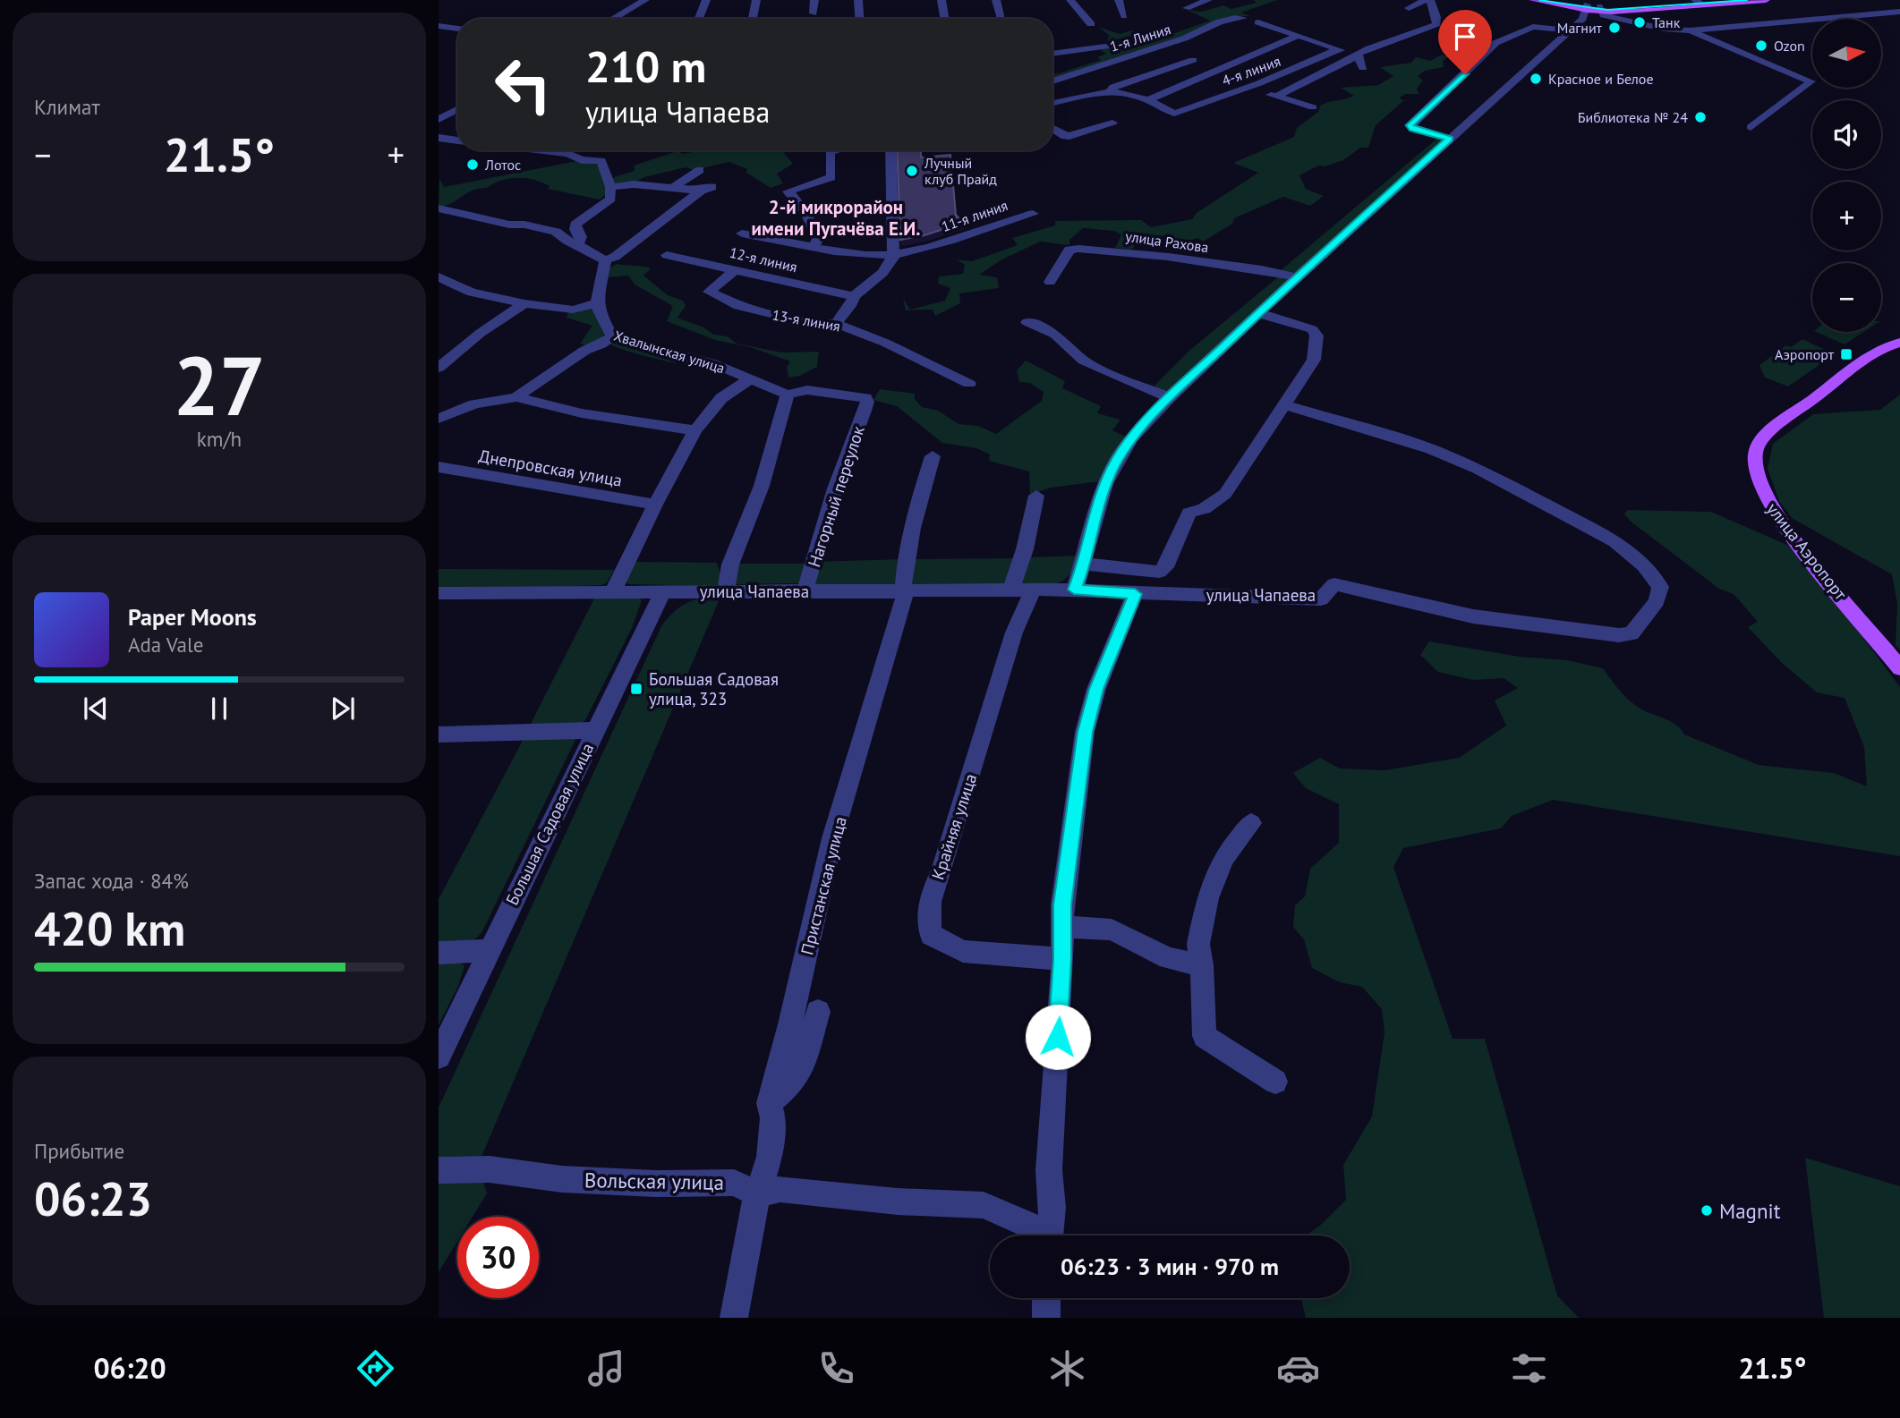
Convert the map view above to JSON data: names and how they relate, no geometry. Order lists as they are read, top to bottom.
{
  "streets": {
    "main road": ["улица Аэропорт"],
    "street": [
      "1-я Линия",
      "4-я линия",
      "11-я линия",
      "улица Рахова",
      "12-я линия",
      "13-я линия",
      "Хвалынская улица",
      "Днепровская улица",
      "Нагорный переулок",
      "улица Чапаева",
      "Большая Садовая улица",
      "Крайняя улица",
      "Пристанская улица",
      "Вольская улица"
    ]
  },
  "crossings": [
    ["12-я линия", "13-я линия"],
    ["Хвалынская улица", "Нагорный переулок"],
    ["Нагорный переулок", "улица Чапаева"],
    ["улица Чапаева", "Большая Садовая улица"],
    ["улица Чапаева", "Крайняя улица"],
    ["улица Чапаева", "Пристанская улица"],
    ["Пристанская улица", "Вольская улица"]
  ],
  "districts": ["2-й микрорайон имени Пугачёва Е.И."],
  "places": {
    "other": [
      "Танк",
      "Магнит",
      "Ozon",
      "Красное и Белое",
      "Библиотека № 24",
      "Лотос",
      "Лучный клуб Прайд",
      "Magnit"
    ],
    "transit": ["Аэропорт", "Большая Садовая улица, 323"]
  },
  "north": "right",
  "page": {
    "tile": [
      "Климат",
      ["27", "km/h"],
      ["Запас хода · 84%", "420 km"],
      ["Прибытие", "06:23"]
    ],
    "map_buttons": ["+", "−"],
    "turn": ["210 m", "улица Чапаева"],
    "heat": ["−", "21.5°", "+"],
    "song": ["Paper Moons", "Ada Vale"],
    "limit": "30",
    "trip": "06:23 · 3 мин · 970 m",
    "tabs": ["06:20", "21.5°"]
  }
}
